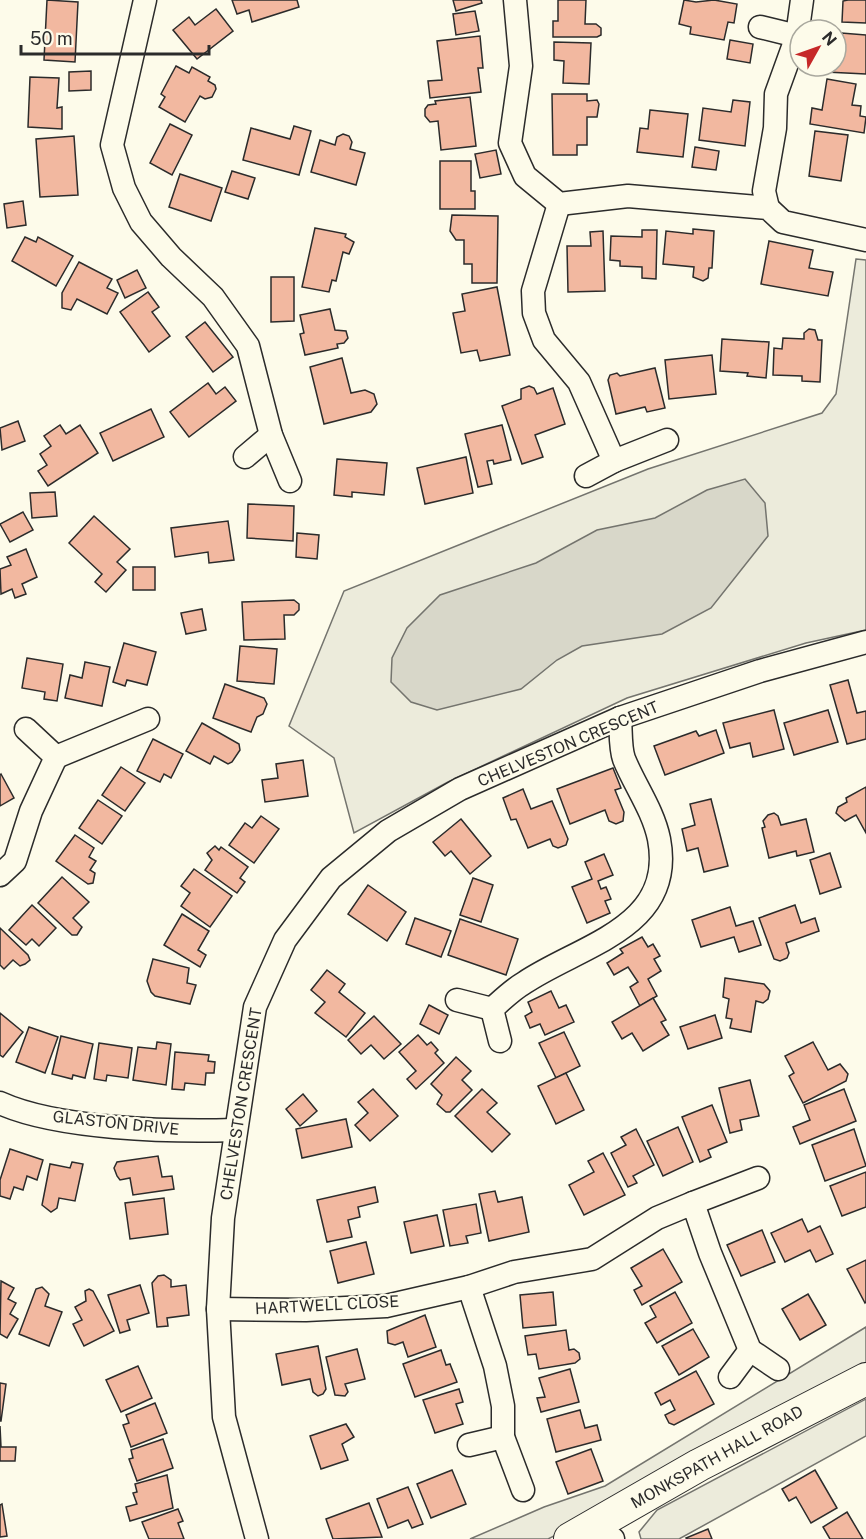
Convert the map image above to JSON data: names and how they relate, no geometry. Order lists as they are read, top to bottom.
{
  "streets": {
    "street": [
      "CHELVESTON CRESCENT",
      "GLASTON DRIVE",
      "HARTWELL CLOSE",
      "MONKSPATH HALL ROAD"
    ]
  },
  "crossings": [
    ["CHELVESTON CRESCENT", "GLASTON DRIVE"],
    ["CHELVESTON CRESCENT", "HARTWELL CLOSE"]
  ],
  "scale_bar": "50 m",
  "north": "top right"
}
